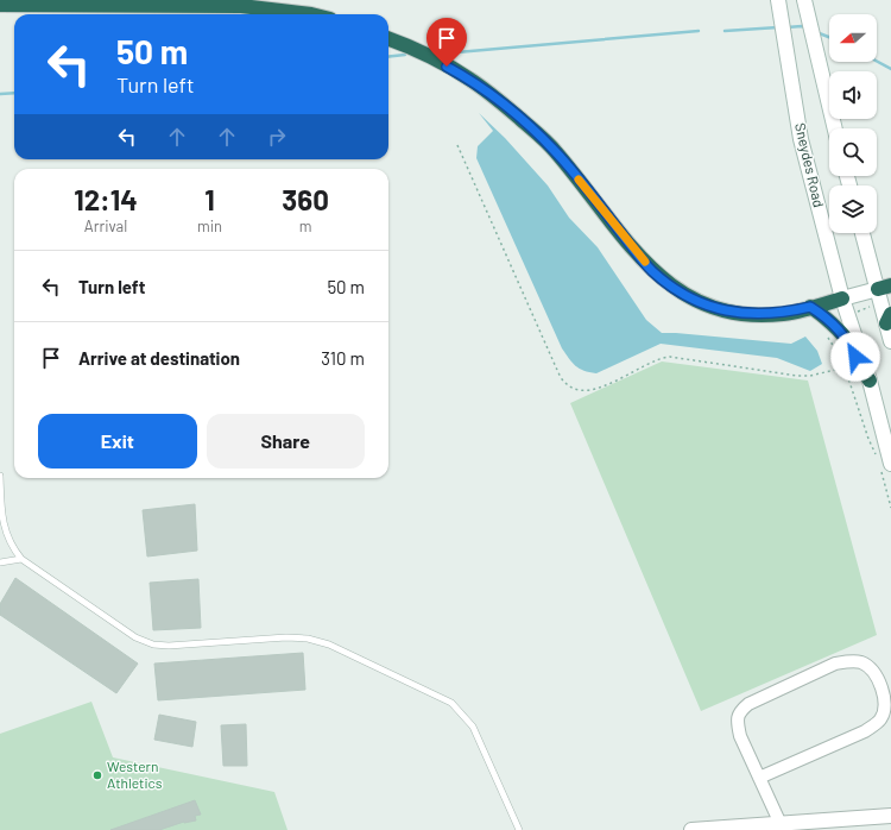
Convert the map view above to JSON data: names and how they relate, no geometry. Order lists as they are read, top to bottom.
{
  "streets": {
    "main road": ["Sneydes Road"]
  },
  "places": ["Western Athletics"],
  "north": "left",
  "page": {
    "turn": ["50 m", "Turn left"],
    "eta": [
      "12:14",
      "Arrival",
      "1",
      "min",
      "360",
      "m"
    ],
    "list": [
      {
        "name": "Turn left",
        "value": "50 m"
      },
      {
        "name": "Arrive at destination",
        "value": "310 m"
      }
    ],
    "buttons": ["Exit", "Share"]
  }
}
